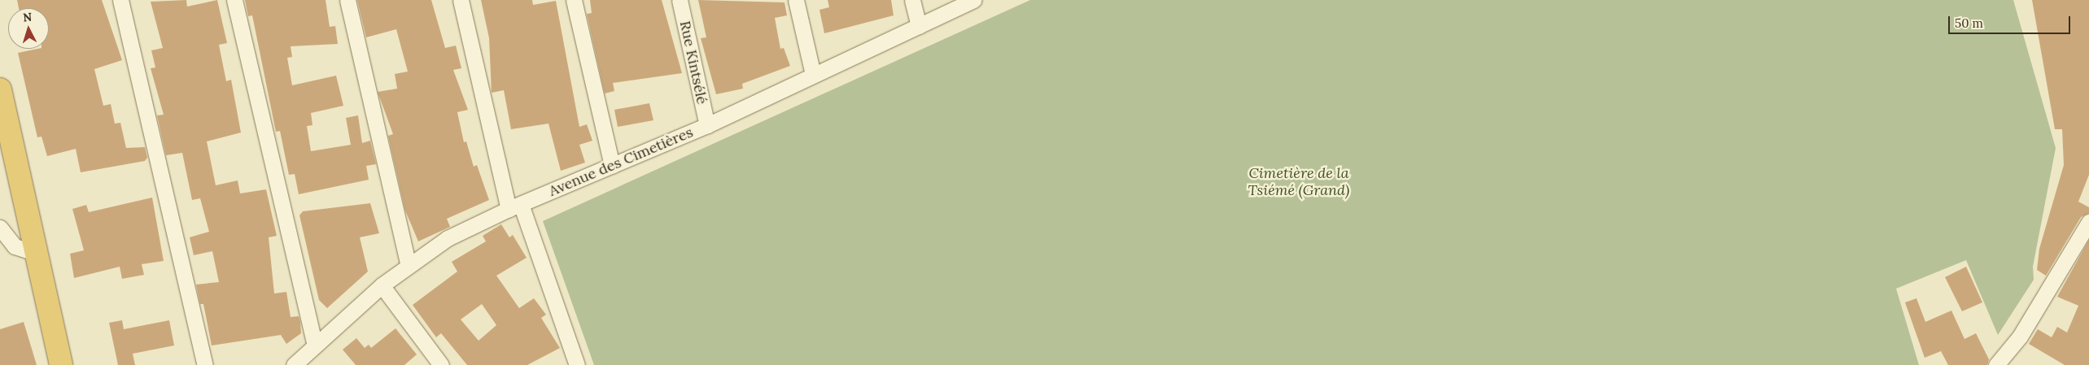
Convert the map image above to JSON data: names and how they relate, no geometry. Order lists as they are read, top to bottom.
{
  "streets": {
    "street": ["Rue Kintsélé", "Avenue des Cimetières"]
  },
  "crossings": [
    ["Rue Kintsélé", "Avenue des Cimetières"]
  ],
  "parks": ["Cimetière de la Tsiémé (Grand)"],
  "scale_bar": "50 m",
  "north": "top"
}
